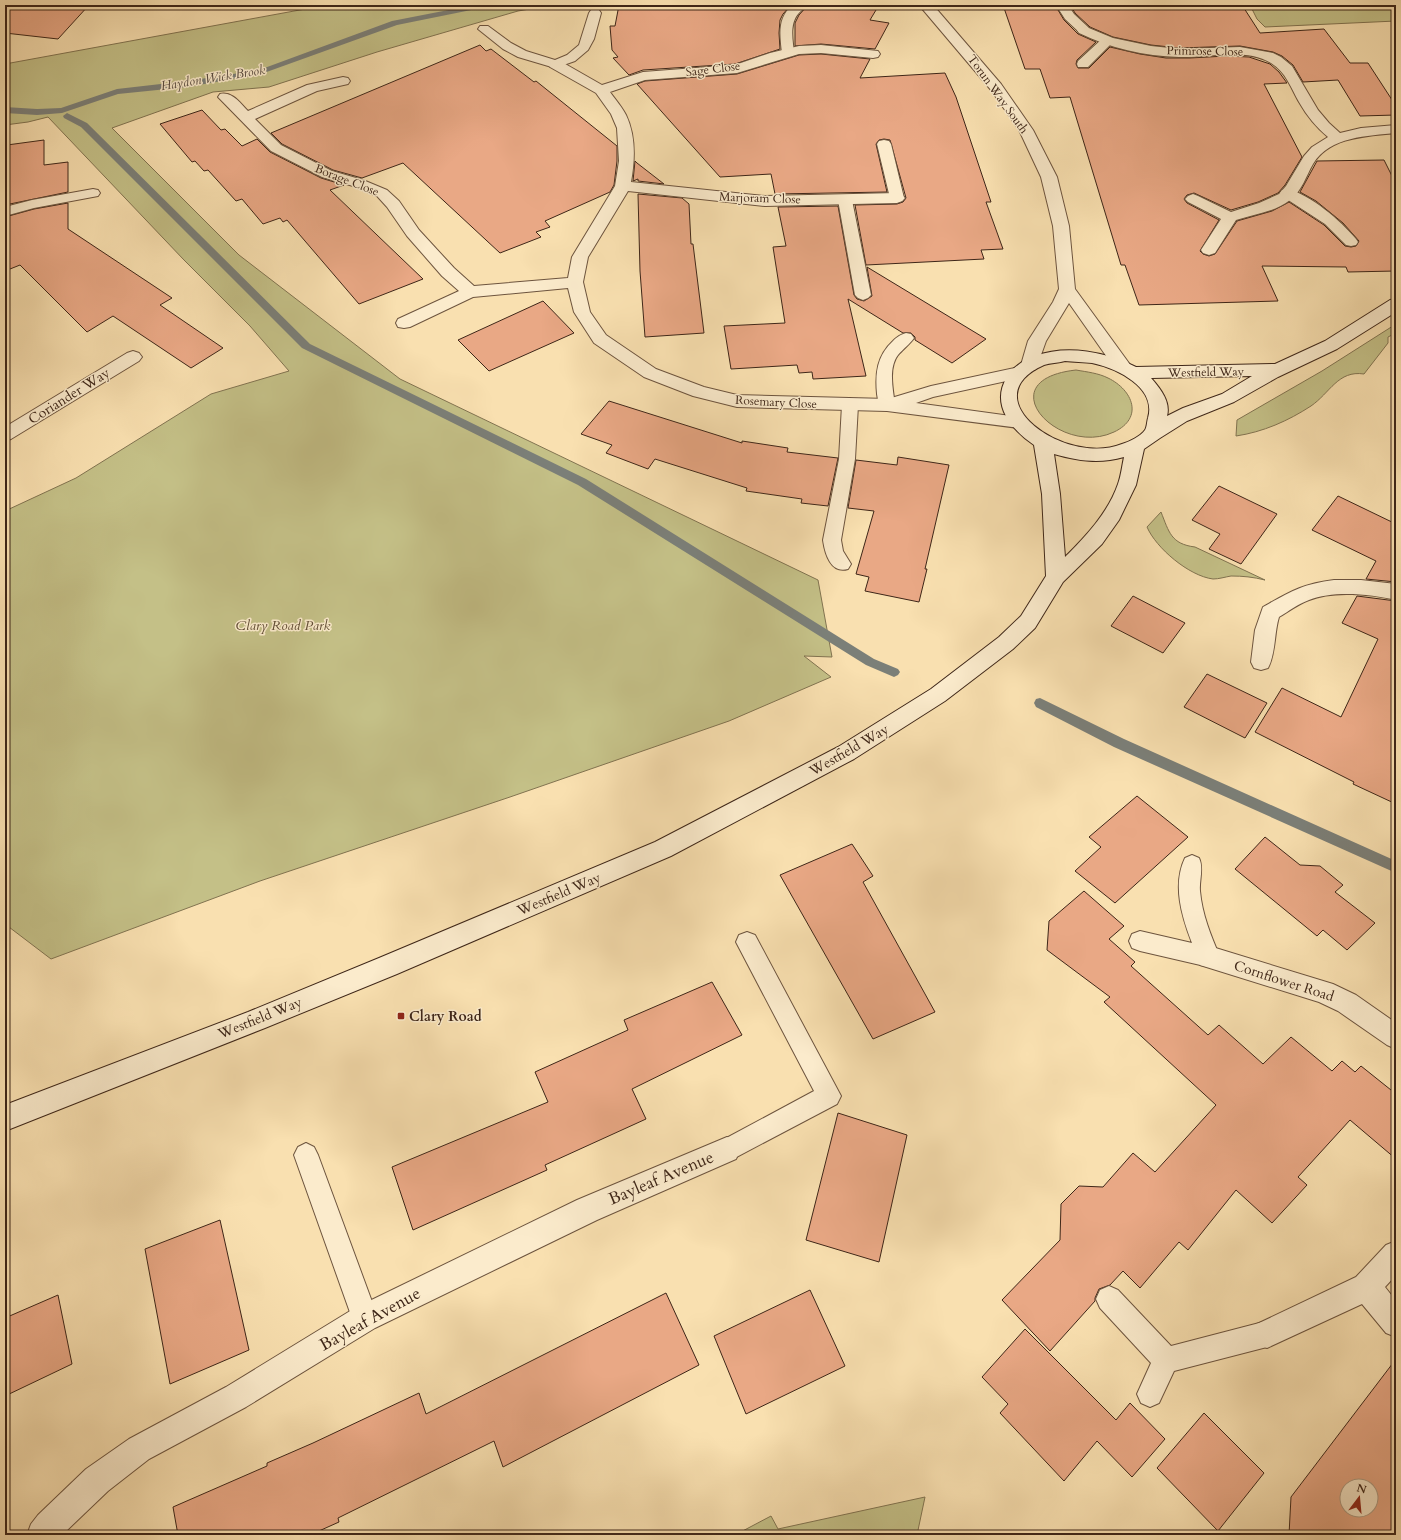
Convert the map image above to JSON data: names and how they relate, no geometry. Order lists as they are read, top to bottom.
{
  "streets": {
    "street": [
      "Primrose Close",
      "Sage Close",
      "Torun Way South",
      "Borage Close",
      "Marjoram Close",
      "Westfield Way",
      "Coriander Way",
      "Rosemary Close",
      "Cornflower Road",
      "Bayleaf Avenue"
    ]
  },
  "crossings": [
    ["Sage Close", "Rosemary Close"],
    ["Marjoram Close", "Rosemary Close"],
    ["Westfield Way", "Rosemary Close"]
  ],
  "water": ["Haydon Wick Brook"],
  "parks": ["Clary Road Park"],
  "places": {
    "transit": ["Clary Road"]
  },
  "north": "top"
}
